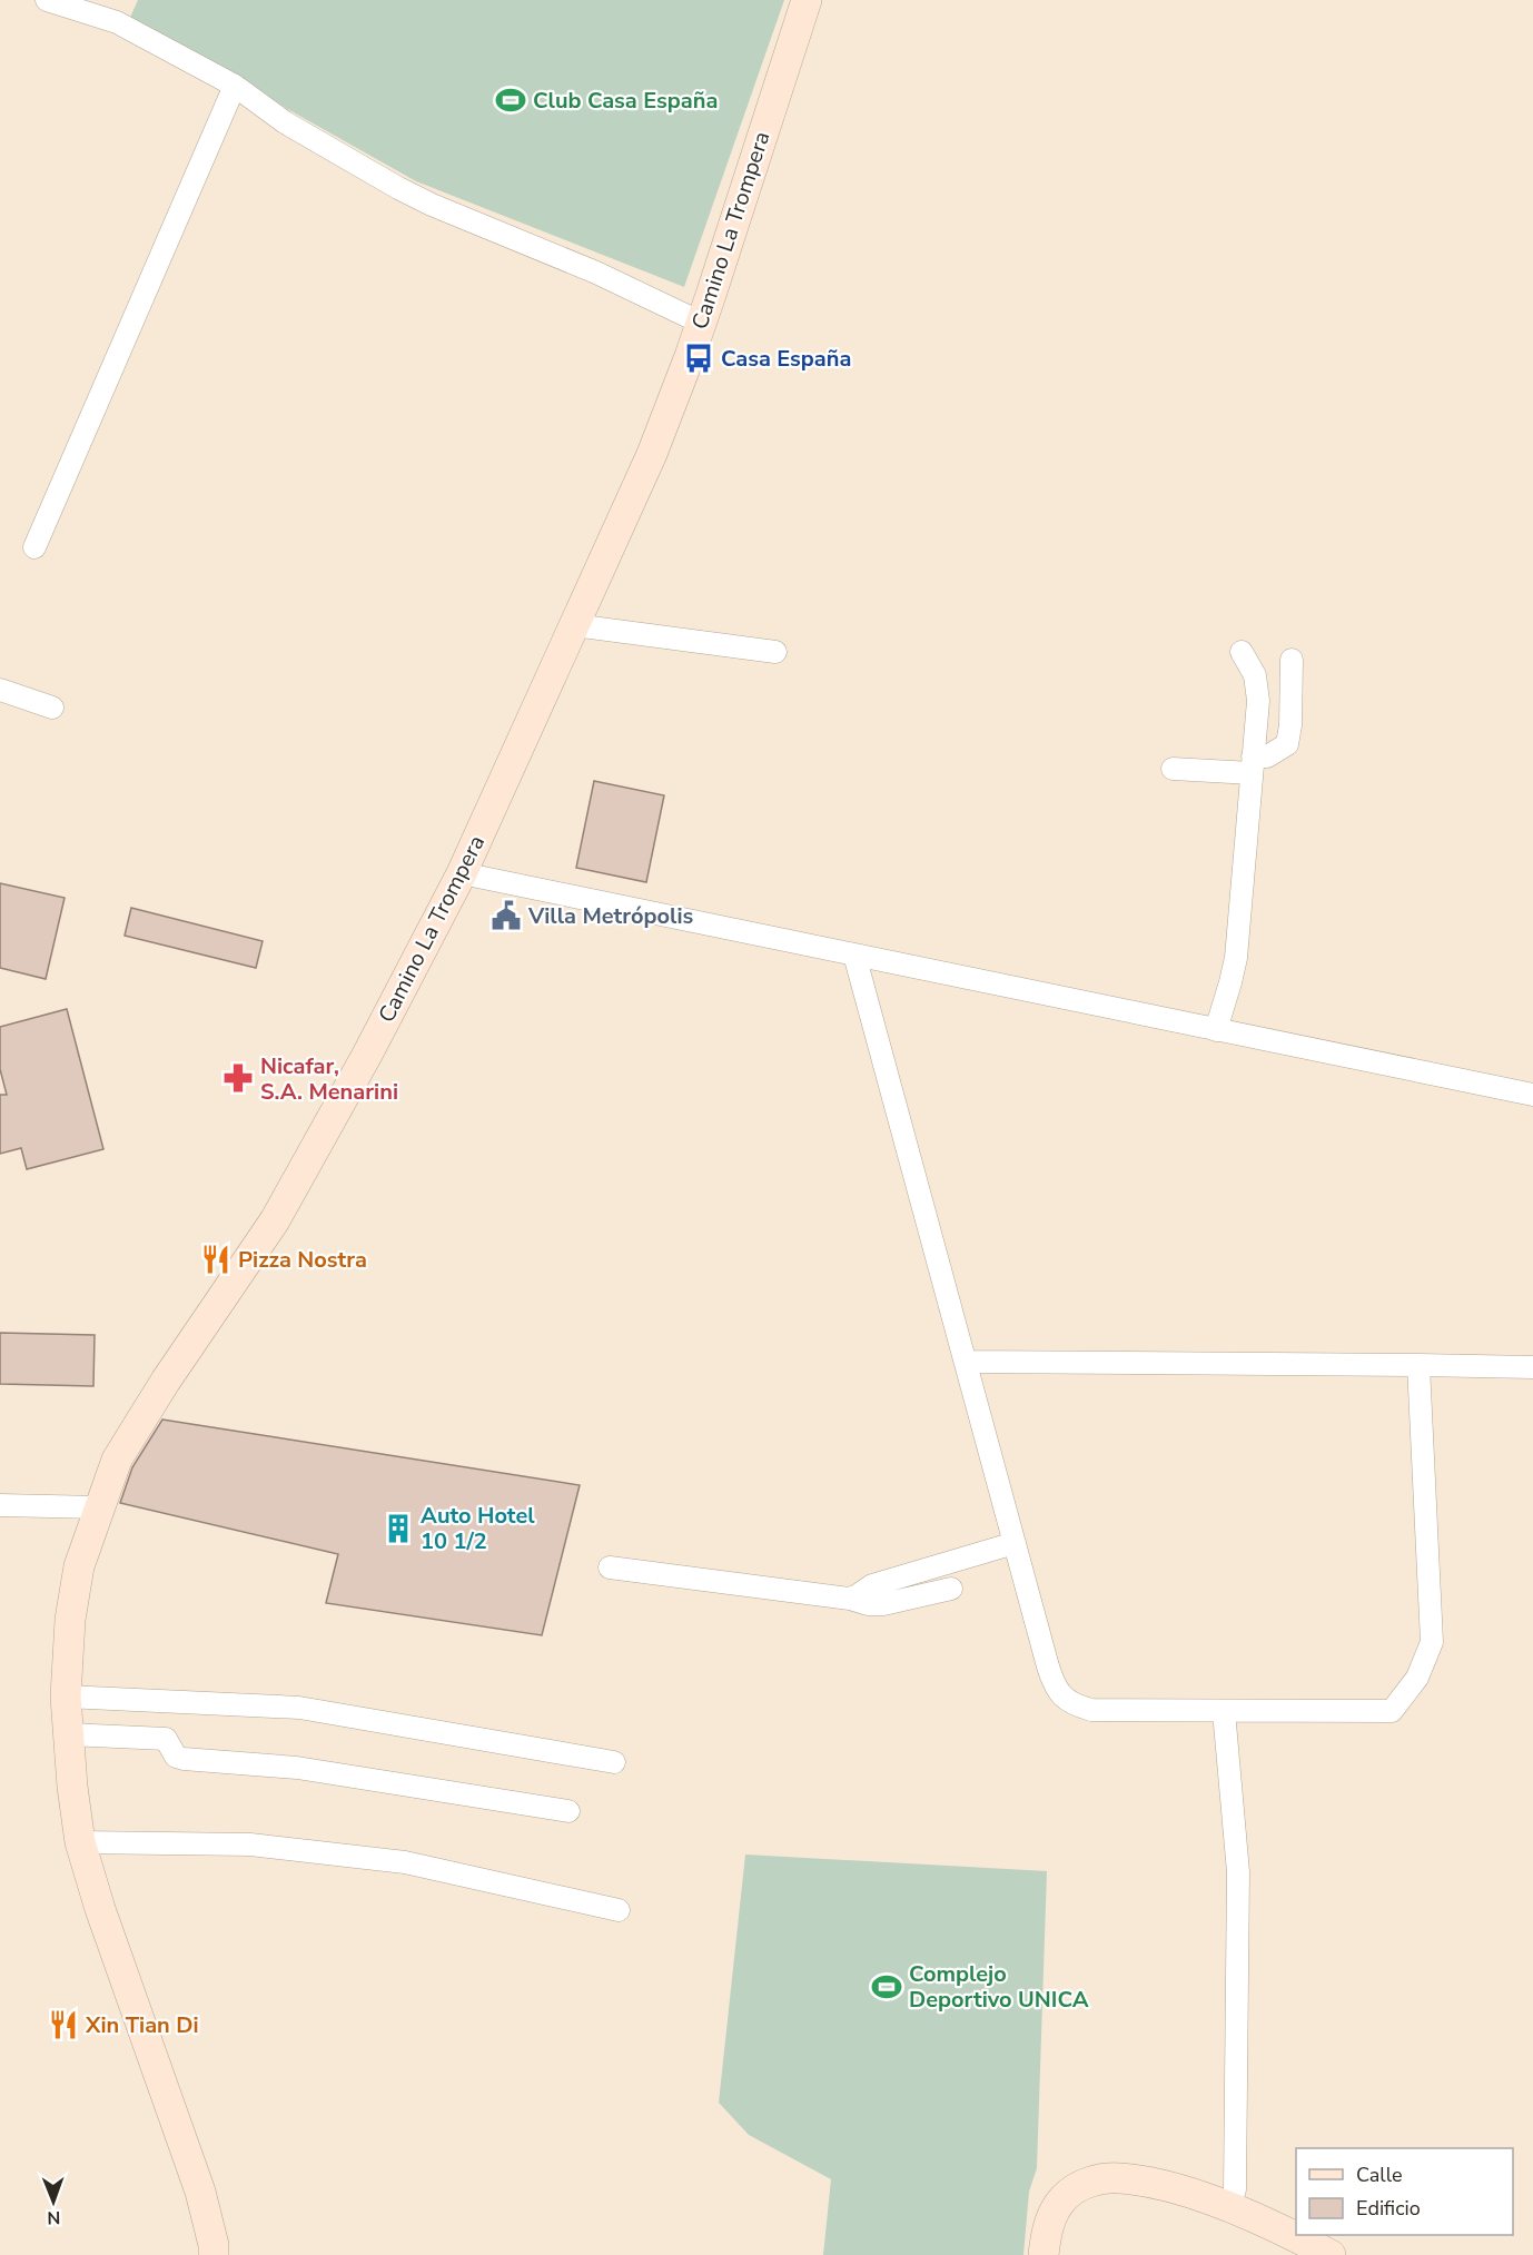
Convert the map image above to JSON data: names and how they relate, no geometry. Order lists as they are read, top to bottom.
{
  "streets": {
    "street": ["Camino La Trompera"]
  },
  "places": {
    "sports": ["Club Casa España", "Complejo Deportivo UNICA"],
    "bus stop": ["Casa España"],
    "public building": ["Villa Metrópolis"],
    "pharmacy": ["Nicafar, S.A. Menarini"],
    "restaurant": ["Pizza Nostra", "Xin Tian Di"],
    "building": ["Auto Hotel 10 1/2"]
  },
  "legend": ["Calle", "Edificio"],
  "north": "bottom"
}
